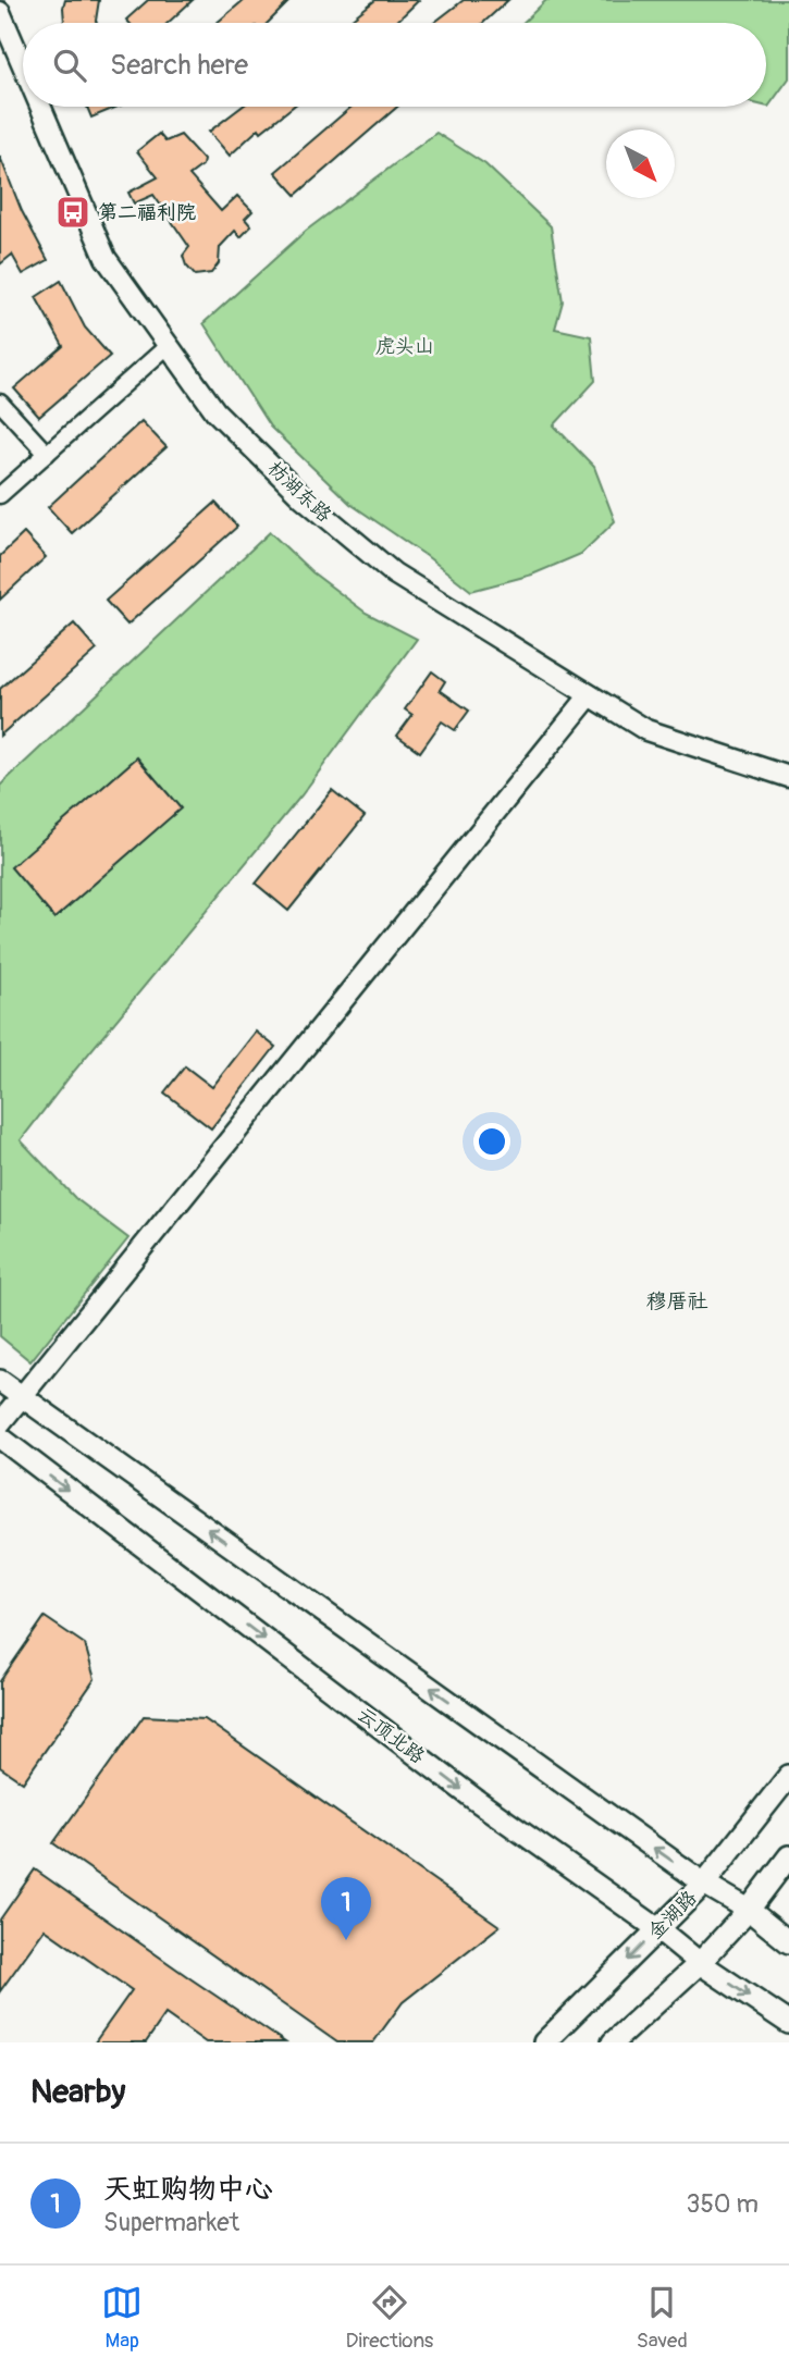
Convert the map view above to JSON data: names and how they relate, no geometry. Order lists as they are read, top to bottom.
{
  "streets": {
    "main road": ["云顶北路", "金湖路"],
    "street": ["枋湖东路"]
  },
  "crossings": [
    ["云顶北路", "金湖路"]
  ],
  "districts": ["穆厝社"],
  "parks": ["虎头山"],
  "places": {
    "bus stop": ["第二福利院"]
  },
  "north": "bottom right",
  "page": {
    "search": "Search here",
    "pins": "1",
    "heading": "Nearby",
    "list": [
      {
        "mark": "1",
        "name": "天虹购物中心",
        "note": "Supermarket",
        "value": "350 m"
      }
    ],
    "nav": ["Map", "Directions", "Saved"]
  }
}
